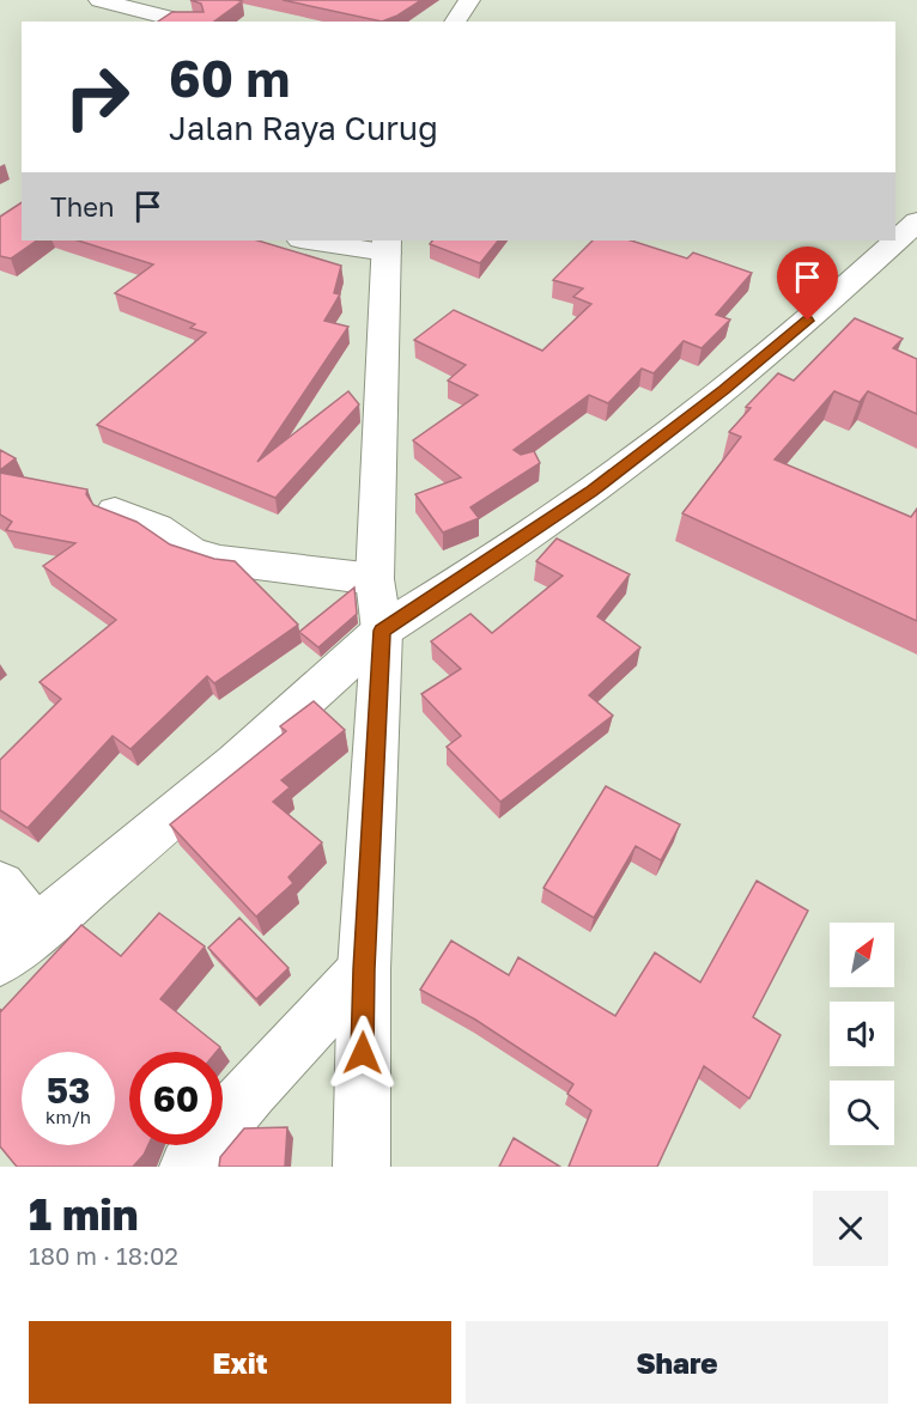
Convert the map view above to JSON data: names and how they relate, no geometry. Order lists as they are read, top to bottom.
{
  "north": "top right",
  "page": {
    "turn": ["60 m", "Jalan Raya Curug"],
    "then": "Then",
    "speed": "53 km/h",
    "limit": "60",
    "heading": ["1 min", "180 m · 18:02"],
    "buttons": ["Exit", "Share"]
  }
}
